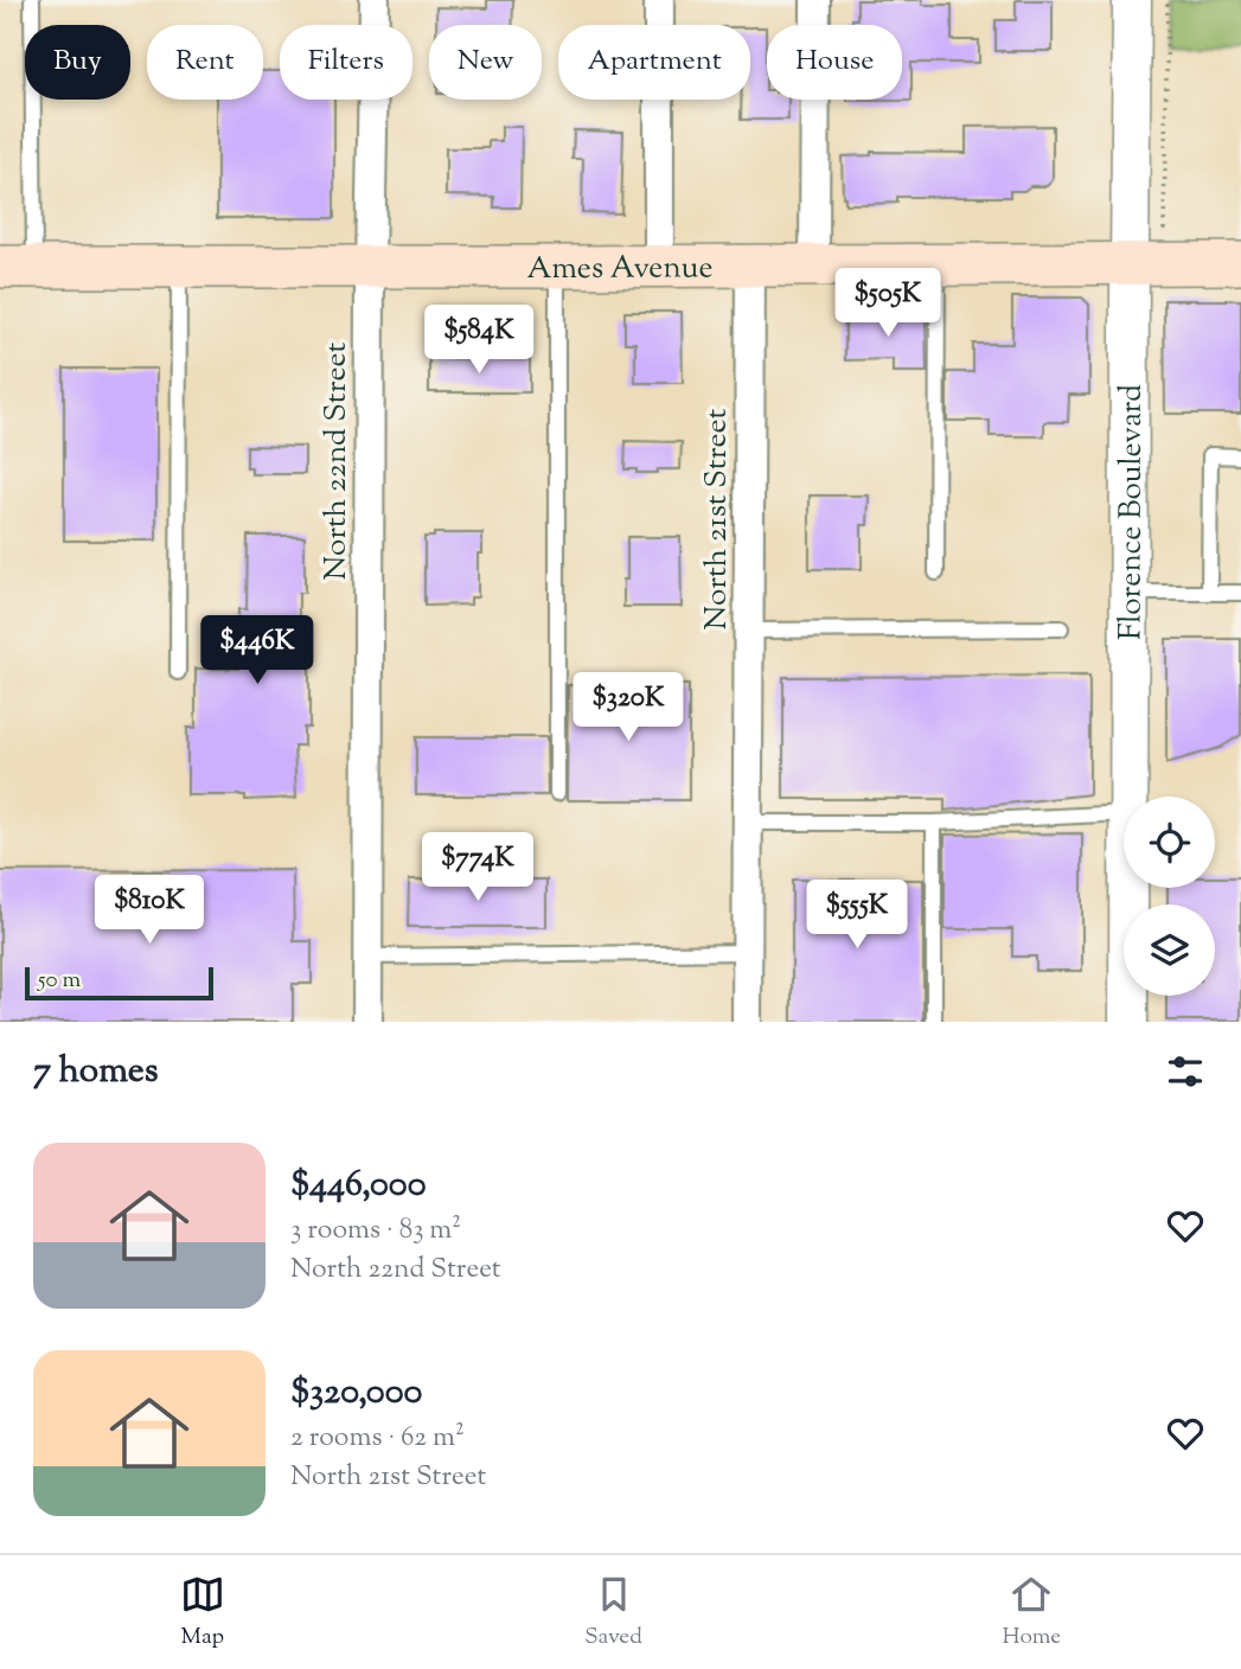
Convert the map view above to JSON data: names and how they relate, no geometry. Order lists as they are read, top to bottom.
{
  "streets": {
    "main road": ["Ames Avenue"],
    "street": ["North 22nd Street", "Florence Boulevard", "North 21st Street"]
  },
  "crossings": [
    ["Ames Avenue", "North 22nd Street"],
    ["Ames Avenue", "Florence Boulevard"],
    ["Ames Avenue", "North 21st Street"]
  ],
  "scale_bar": "50 m",
  "page": {
    "chip": [
      "Buy",
      "Rent",
      "Filters",
      "New",
      "Apartment",
      "House"
    ],
    "price": [
      "$505K",
      "$584K",
      "$446K",
      "$320K",
      "$774K",
      "$810K",
      "$555K"
    ],
    "scale": "50 m",
    "heading": "7 homes",
    "list": [
      {
        "name": "$446,000",
        "note": "3 rooms · 83 m² · North 22nd Street"
      },
      {
        "name": "$320,000",
        "note": "2 rooms · 62 m² · North 21st Street"
      }
    ],
    "tabs": ["Map", "Saved", "Home"]
  }
}
